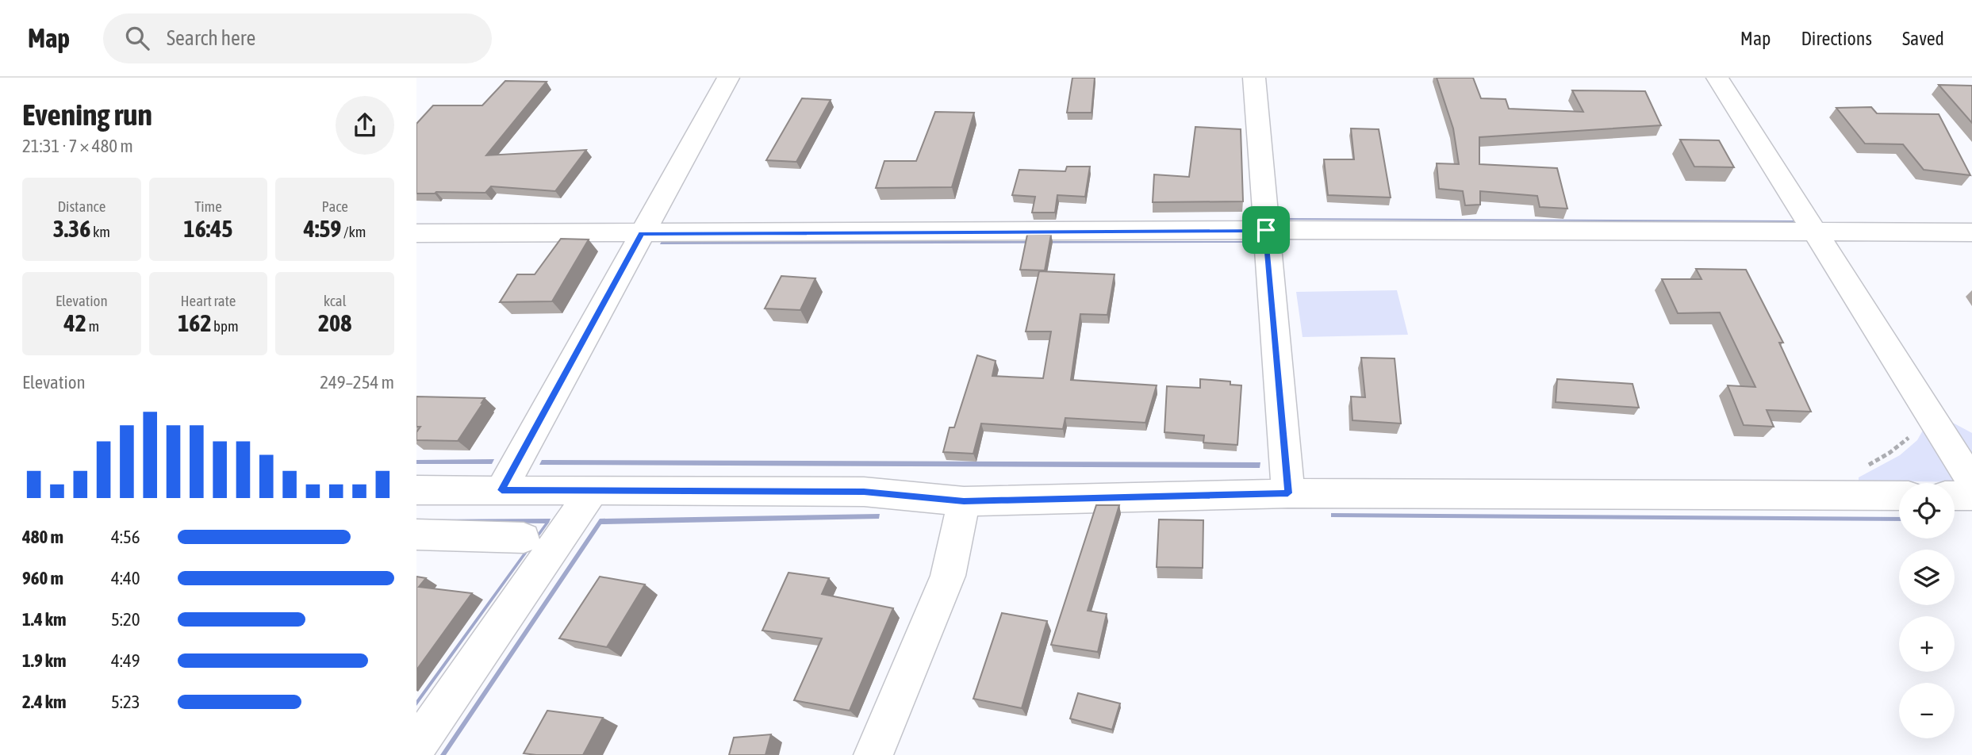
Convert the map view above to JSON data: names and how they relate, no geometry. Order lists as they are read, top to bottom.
{
  "page": {
    "header": "Map",
    "search": "Search here",
    "nav": ["Map", "Directions", "Saved"],
    "heading": ["Evening run", "21:31 · 7 × 480 m"],
    "stats": [
      ["Distance", "3.36 km"],
      ["Time", "16:45"],
      ["Pace", "4:59 /km"],
      ["Elevation", "42 m"],
      ["Heart rate", "162 bpm"],
      ["kcal", "208"]
    ],
    "chart": ["Elevation", "249–254 m"],
    "map_buttons": ["+", "−"],
    "list": [
      {
        "name": "480 m",
        "note": "4:56"
      },
      {
        "name": "960 m",
        "note": "4:40"
      },
      {
        "name": "1.4 km",
        "note": "5:20"
      },
      {
        "name": "1.9 km",
        "note": "4:49"
      },
      {
        "name": "2.4 km",
        "note": "5:23"
      }
    ]
  }
}
